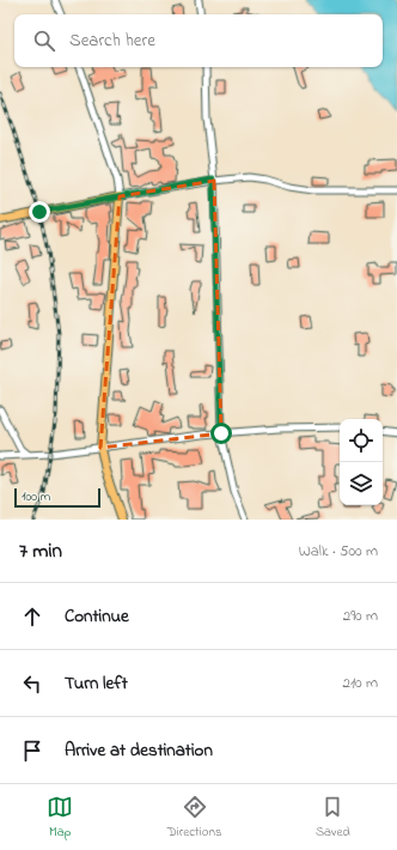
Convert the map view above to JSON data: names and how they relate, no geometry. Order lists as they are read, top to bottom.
{
  "scale_bar": "100 m",
  "page": {
    "search": "Search here",
    "scale": "100 m",
    "heading": ["7 min", "Walk · 500 m"],
    "list": [
      ["Continue", "290 m"],
      ["Turn left", "210 m"],
      "Arrive at destination"
    ],
    "nav": ["Map", "Directions", "Saved"]
  }
}
